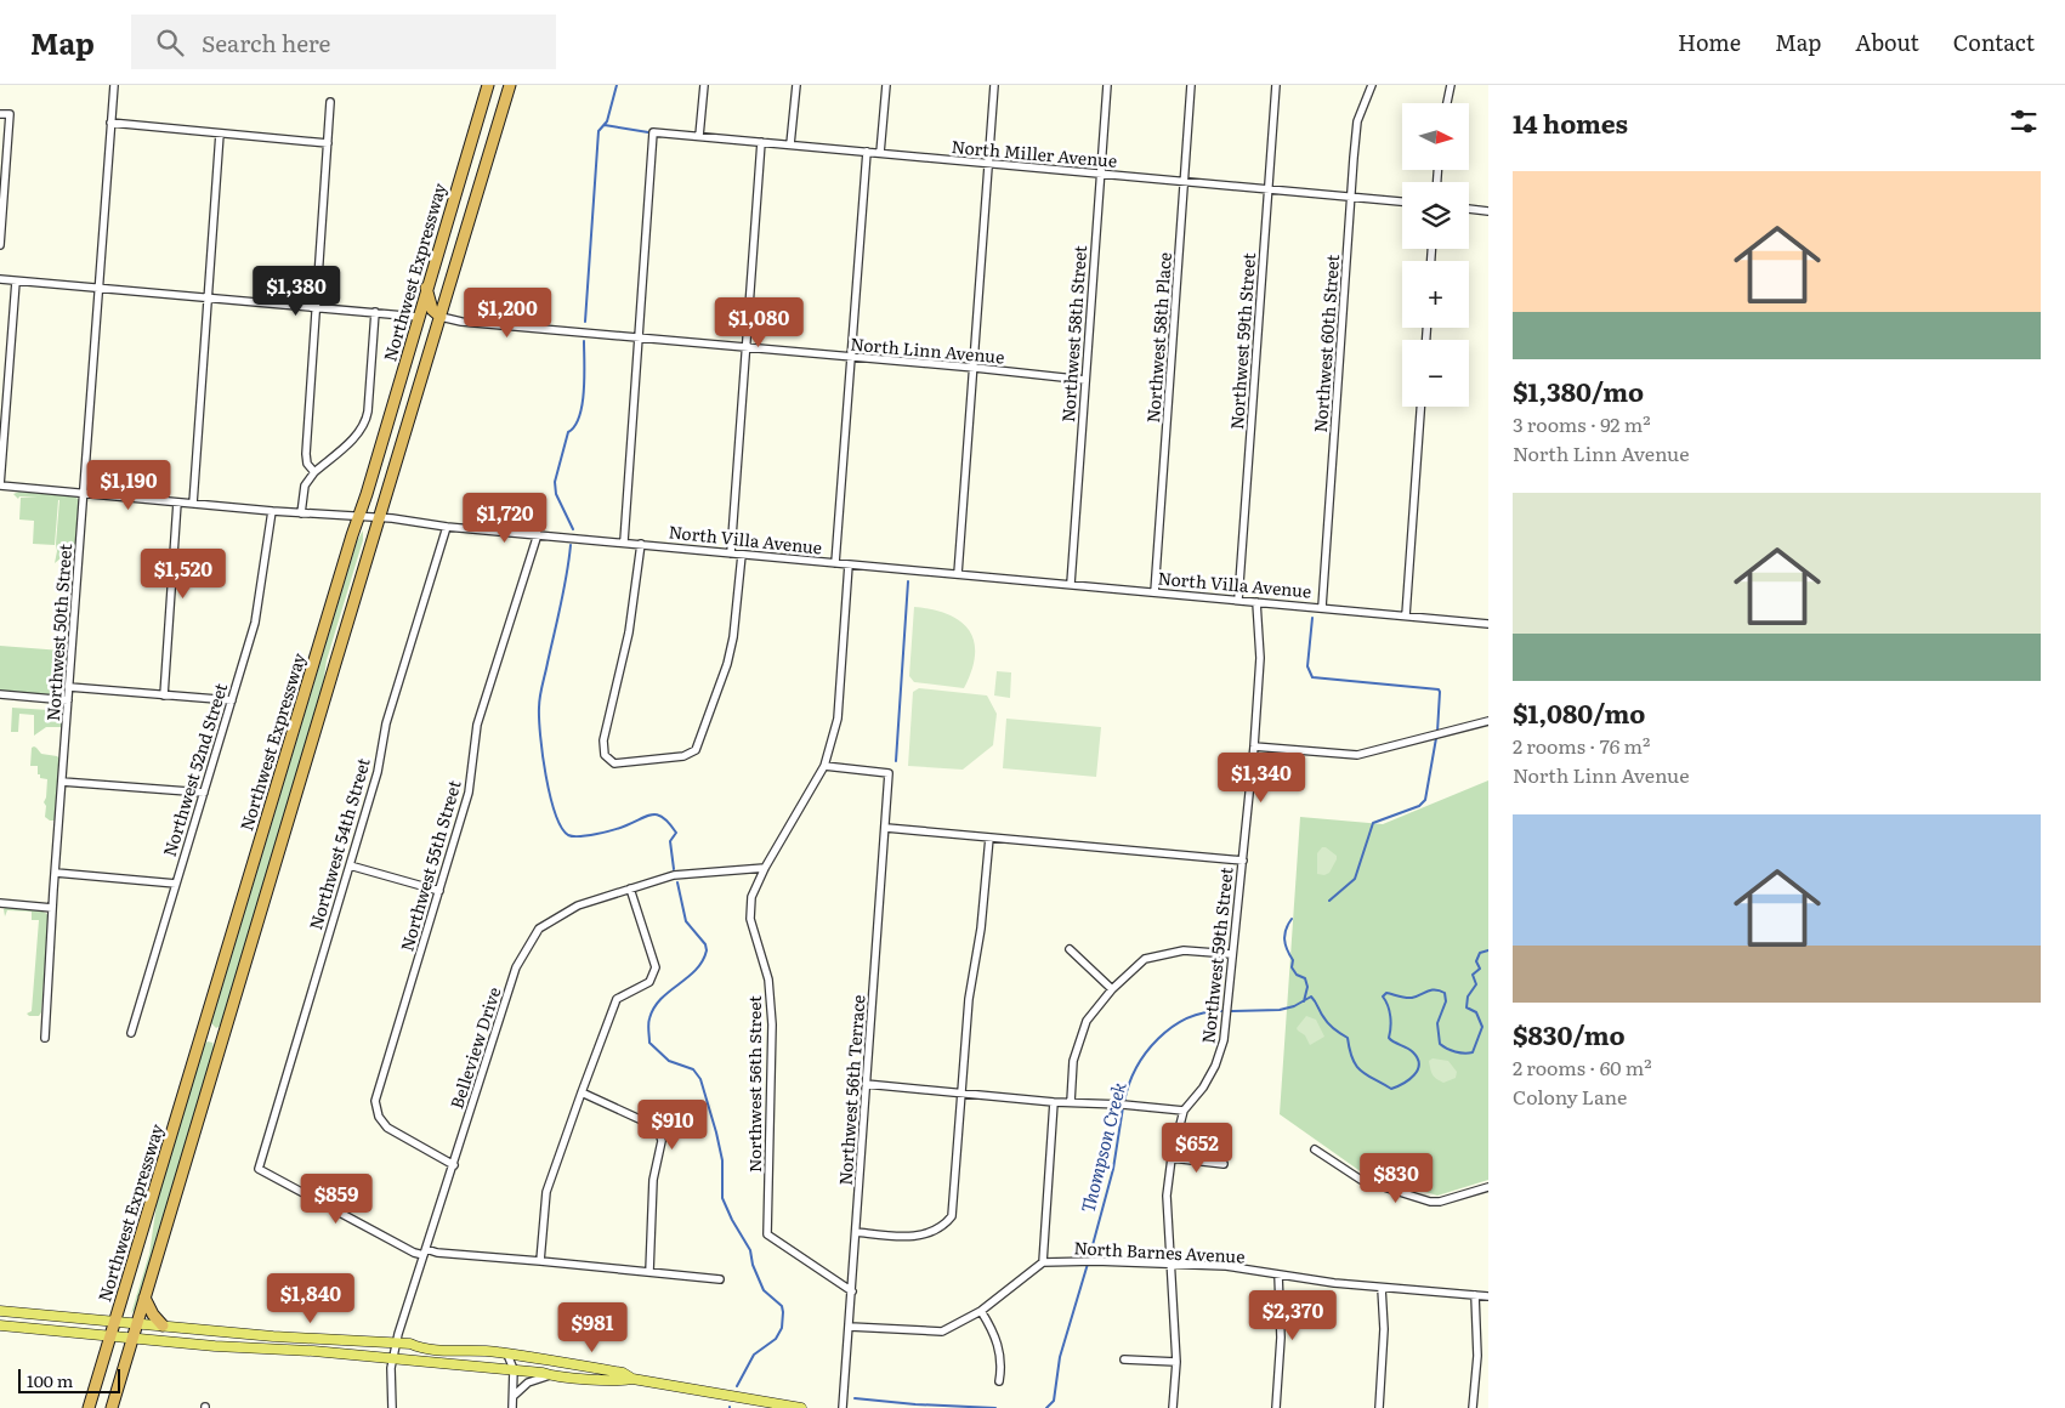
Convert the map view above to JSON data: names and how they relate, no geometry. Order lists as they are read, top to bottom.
{
  "streets": {
    "highway": ["Northwest Expressway"],
    "street": [
      "North Miller Avenue",
      "Northwest 58th Street",
      "Northwest 58th Place",
      "Northwest 59th Street",
      "Northwest 60th Street",
      "North Linn Avenue",
      "North Villa Avenue",
      "Northwest 50th Street",
      "Northwest 52nd Street",
      "Northwest 54th Street",
      "Northwest 55th Street",
      "Belleview Drive",
      "Northwest 56th Street",
      "Northwest 56th Terrace",
      "North Barnes Avenue"
    ]
  },
  "crossings": [
    ["North Miller Avenue", "Northwest 58th Street"],
    ["North Miller Avenue", "Northwest 58th Place"],
    ["North Miller Avenue", "Northwest 59th Street"],
    ["North Miller Avenue", "Northwest 60th Street"],
    ["North Miller Avenue", "North Linn Avenue"],
    ["Northwest Expressway", "North Villa Avenue"],
    ["Northwest 58th Street", "North Linn Avenue"],
    ["Northwest 58th Street", "North Villa Avenue"],
    ["Northwest 58th Place", "North Villa Avenue"],
    ["Northwest 59th Street", "North Villa Avenue"],
    ["Northwest 59th Street", "North Barnes Avenue"],
    ["Northwest 60th Street", "North Villa Avenue"],
    ["North Villa Avenue", "Northwest 50th Street"],
    ["North Villa Avenue", "Northwest 52nd Street"],
    ["North Villa Avenue", "Northwest 54th Street"],
    ["North Villa Avenue", "Northwest 55th Street"],
    ["North Villa Avenue", "Northwest 56th Street"],
    ["Northwest 54th Street", "Belleview Drive"],
    ["Northwest 55th Street", "Belleview Drive"],
    ["Belleview Drive", "Northwest 56th Street"],
    ["Northwest 56th Street", "Northwest 56th Terrace"]
  ],
  "water": ["Thompson Creek"],
  "scale_bar": "100 m",
  "north": "right",
  "page": {
    "header": "Map",
    "search": "Search here",
    "nav": [
      "Home",
      "Map",
      "About",
      "Contact"
    ],
    "heading": "14 homes",
    "map_buttons": ["+", "−"],
    "list": [
      {
        "name": "$1,380/mo",
        "note": "3 rooms · 92 m² · North Linn Avenue"
      },
      {
        "name": "$1,080/mo",
        "note": "2 rooms · 76 m² · North Linn Avenue"
      },
      {
        "name": "$830/mo",
        "note": "2 rooms · 60 m² · Colony Lane"
      }
    ],
    "price": [
      "$1,380",
      "$1,200",
      "$1,080",
      "$1,190",
      "$1,720",
      "$1,520",
      "$1,340",
      "$910",
      "$652",
      "$830",
      "$859",
      "$1,840",
      "$2,370",
      "$981"
    ],
    "scale": "100 m"
  }
}
